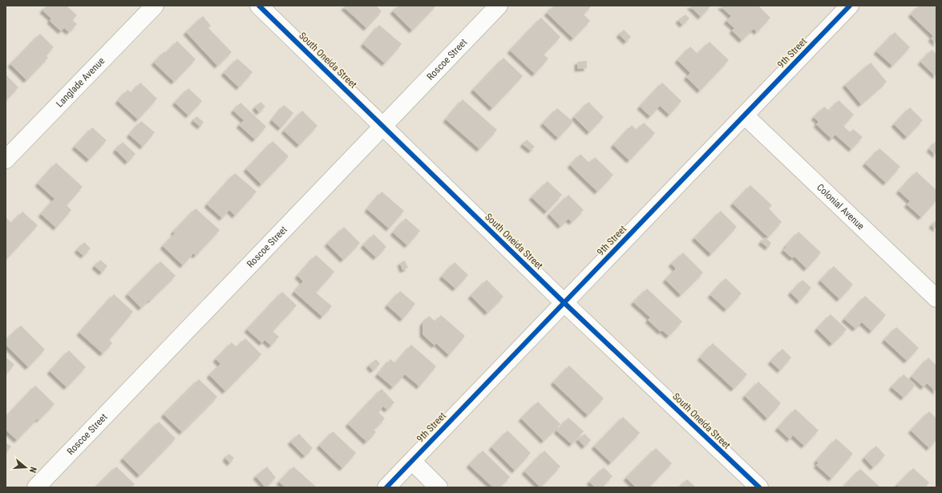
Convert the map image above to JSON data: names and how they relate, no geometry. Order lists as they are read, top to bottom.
{
  "streets": {
    "street": [
      "9th Street",
      "Roscoe Street",
      "South Oneida Street",
      "Langlade Avenue",
      "Colonial Avenue"
    ]
  },
  "crossings": [
    ["9th Street", "South Oneida Street"],
    ["9th Street", "Colonial Avenue"],
    ["Roscoe Street", "South Oneida Street"]
  ],
  "north": "right"
}
